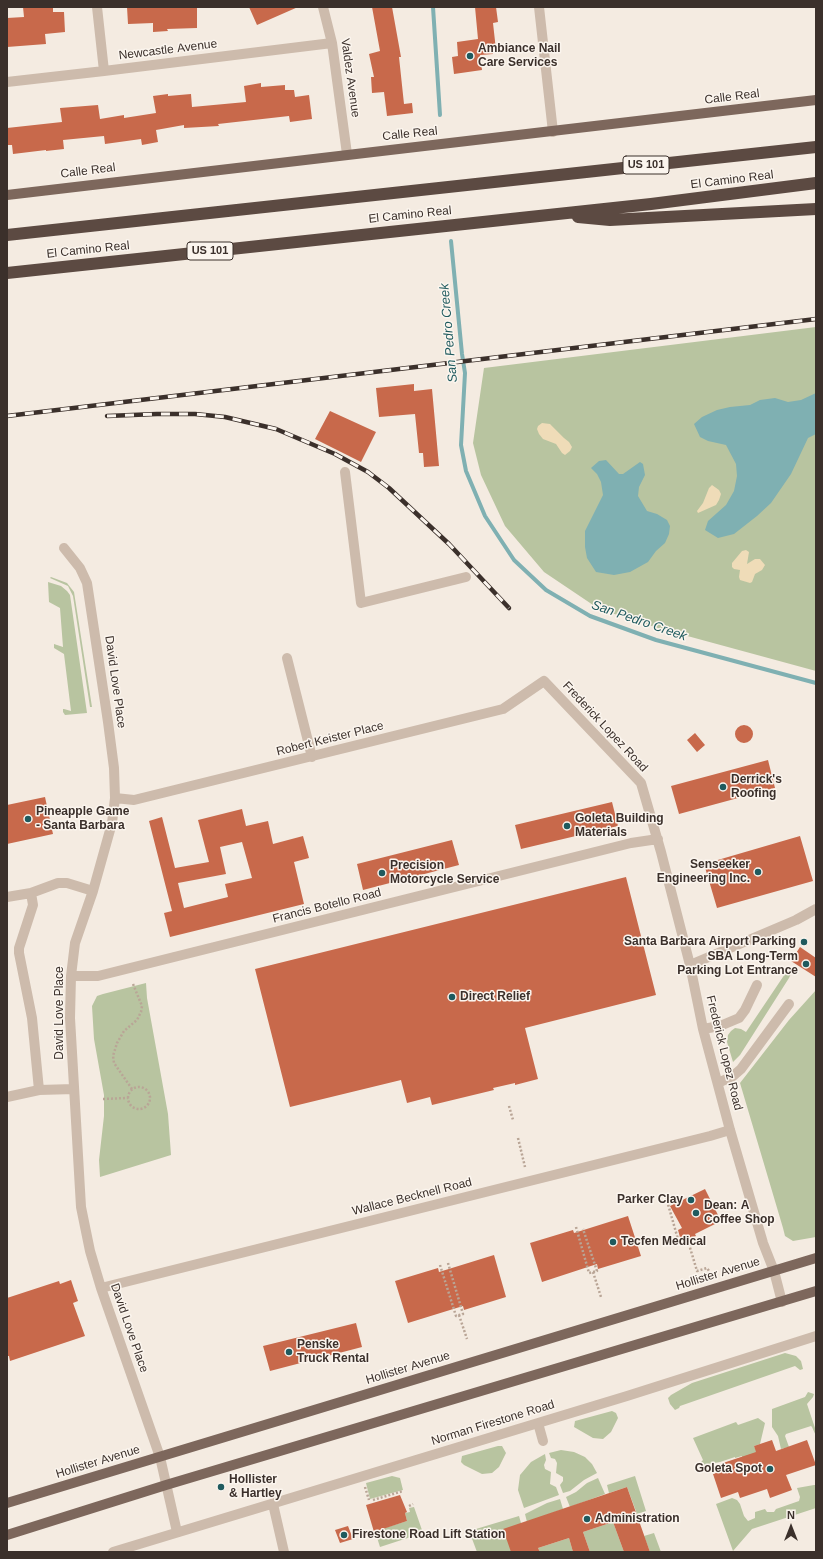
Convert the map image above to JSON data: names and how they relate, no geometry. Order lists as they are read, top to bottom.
{
  "streets": {
    "highway": ["US 101", "El Camino Real"],
    "main road": ["Calle Real", "Hollister Avenue"],
    "street": [
      "Newcastle Avenue",
      "Valdez Avenue",
      "David Love Place",
      "Frederick Lopez Road",
      "Robert Keister Place",
      "Francis Botello Road",
      "Wallace Becknell Road",
      "Norman Firestone Road"
    ]
  },
  "crossings": [
    ["Newcastle Avenue", "Valdez Avenue"],
    ["Valdez Avenue", "Calle Real"],
    ["David Love Place", "Robert Keister Place"],
    ["David Love Place", "Francis Botello Road"],
    ["David Love Place", "Wallace Becknell Road"],
    ["David Love Place", "Hollister Avenue"],
    ["David Love Place", "Norman Firestone Road"],
    ["Frederick Lopez Road", "Robert Keister Place"],
    ["Frederick Lopez Road", "Francis Botello Road"],
    ["Frederick Lopez Road", "Wallace Becknell Road"],
    ["Frederick Lopez Road", "Hollister Avenue"]
  ],
  "water": ["San Pedro Creek"],
  "places": [
    "Ambiance Nail Care Services",
    "Derrick's Roofing",
    "Pineapple Game - Santa Barbara",
    "Goleta Building Materials",
    "Senseeker Engineering Inc.",
    "Precision Motorcycle Service",
    "Santa Barbara Airport Parking",
    "SBA Long-Term Parking Lot Entrance",
    "Direct Relief",
    "Parker Clay",
    "Dean: A Coffee Shop",
    "Tecfen Medical",
    "Penske Truck Rental",
    "Goleta Spot",
    "Hollister & Hartley",
    "Administration",
    "Firestone Road Lift Station"
  ],
  "north": "top"
}
